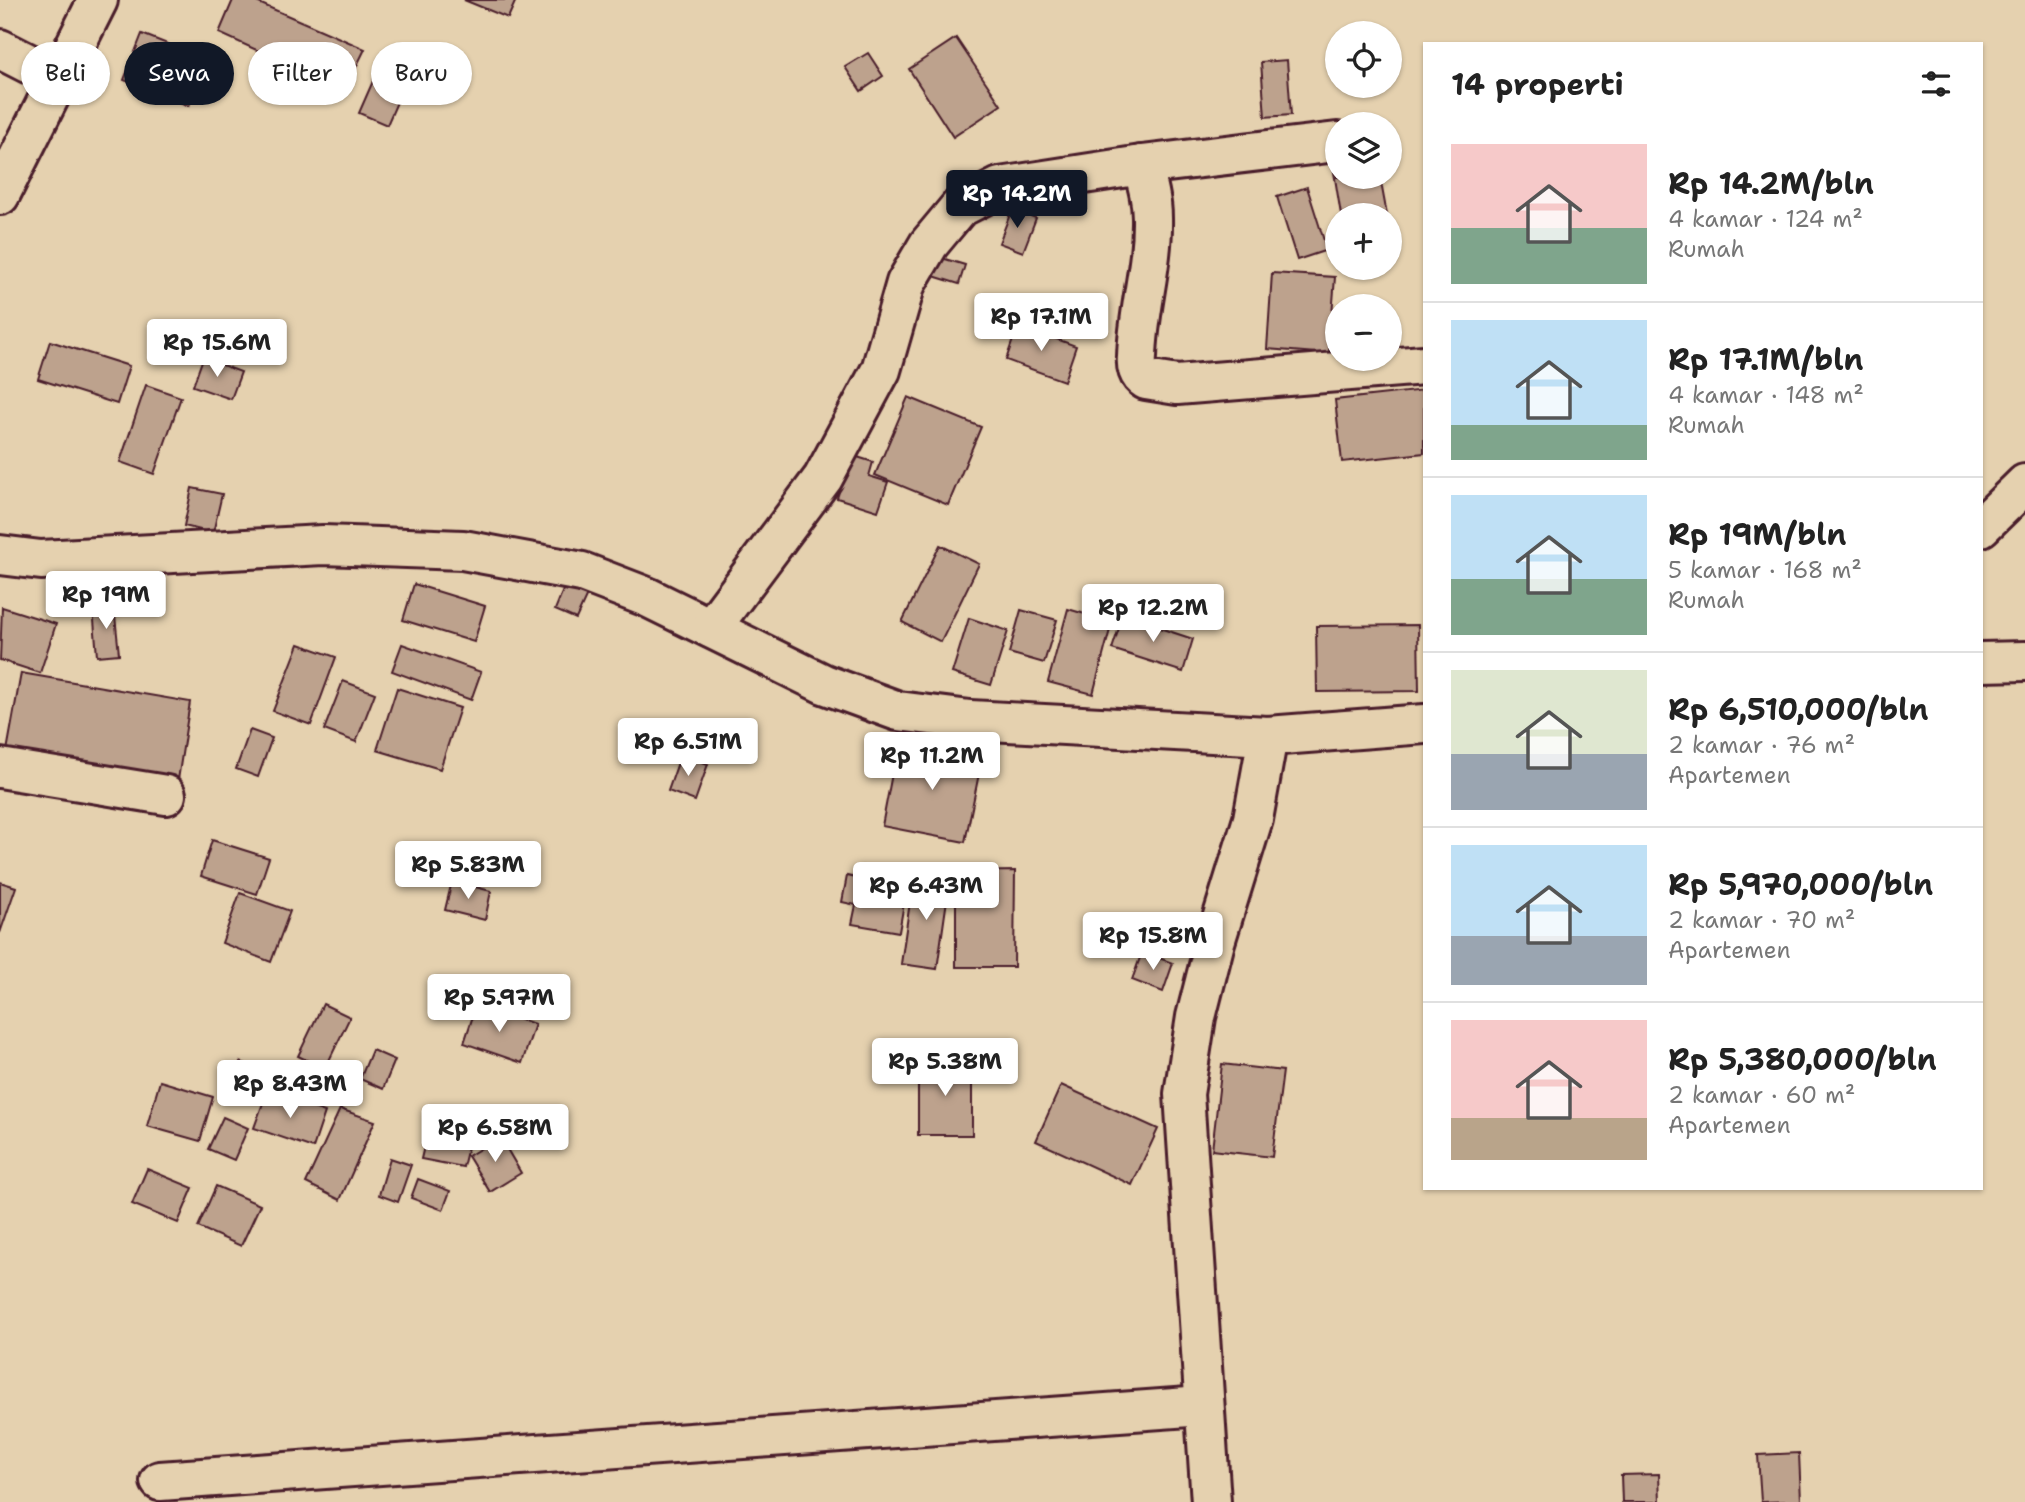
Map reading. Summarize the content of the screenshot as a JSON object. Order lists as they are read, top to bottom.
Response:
{
  "page": {
    "map_buttons": ["+", "−"],
    "chip": [
      "Beli",
      "Sewa",
      "Filter",
      "Baru"
    ],
    "heading": "14 properti",
    "list": [
      {
        "name": "Rp 14.2M/bln",
        "note": "4 kamar · 124 m² · Rumah"
      },
      {
        "name": "Rp 17.1M/bln",
        "note": "4 kamar · 148 m² · Rumah"
      },
      {
        "name": "Rp 19M/bln",
        "note": "5 kamar · 168 m² · Rumah"
      },
      {
        "name": "Rp 6,510,000/bln",
        "note": "2 kamar · 76 m² · Apartemen"
      },
      {
        "name": "Rp 5,970,000/bln",
        "note": "2 kamar · 70 m² · Apartemen"
      },
      {
        "name": "Rp 5,380,000/bln",
        "note": "2 kamar · 60 m² · Apartemen"
      }
    ],
    "price": [
      "Rp 14.2M",
      "Rp 17.1M",
      "Rp 15.6M",
      "Rp 19M",
      "Rp 12.2M",
      "Rp 6.51M",
      "Rp 11.2M",
      "Rp 5.83M",
      "Rp 6.43M",
      "Rp 15.8M",
      "Rp 5.97M",
      "Rp 5.38M",
      "Rp 8.43M",
      "Rp 6.58M"
    ]
  }
}
